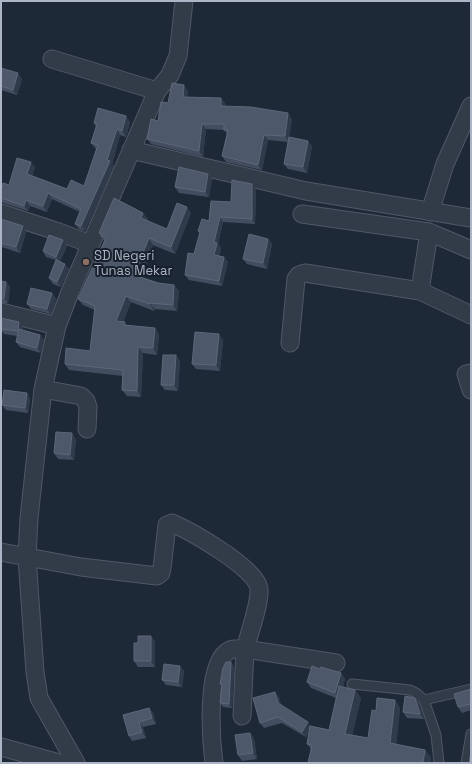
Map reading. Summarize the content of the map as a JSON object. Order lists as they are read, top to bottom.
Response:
{
  "places": ["SD Negeri Tunas Mekar"]
}
